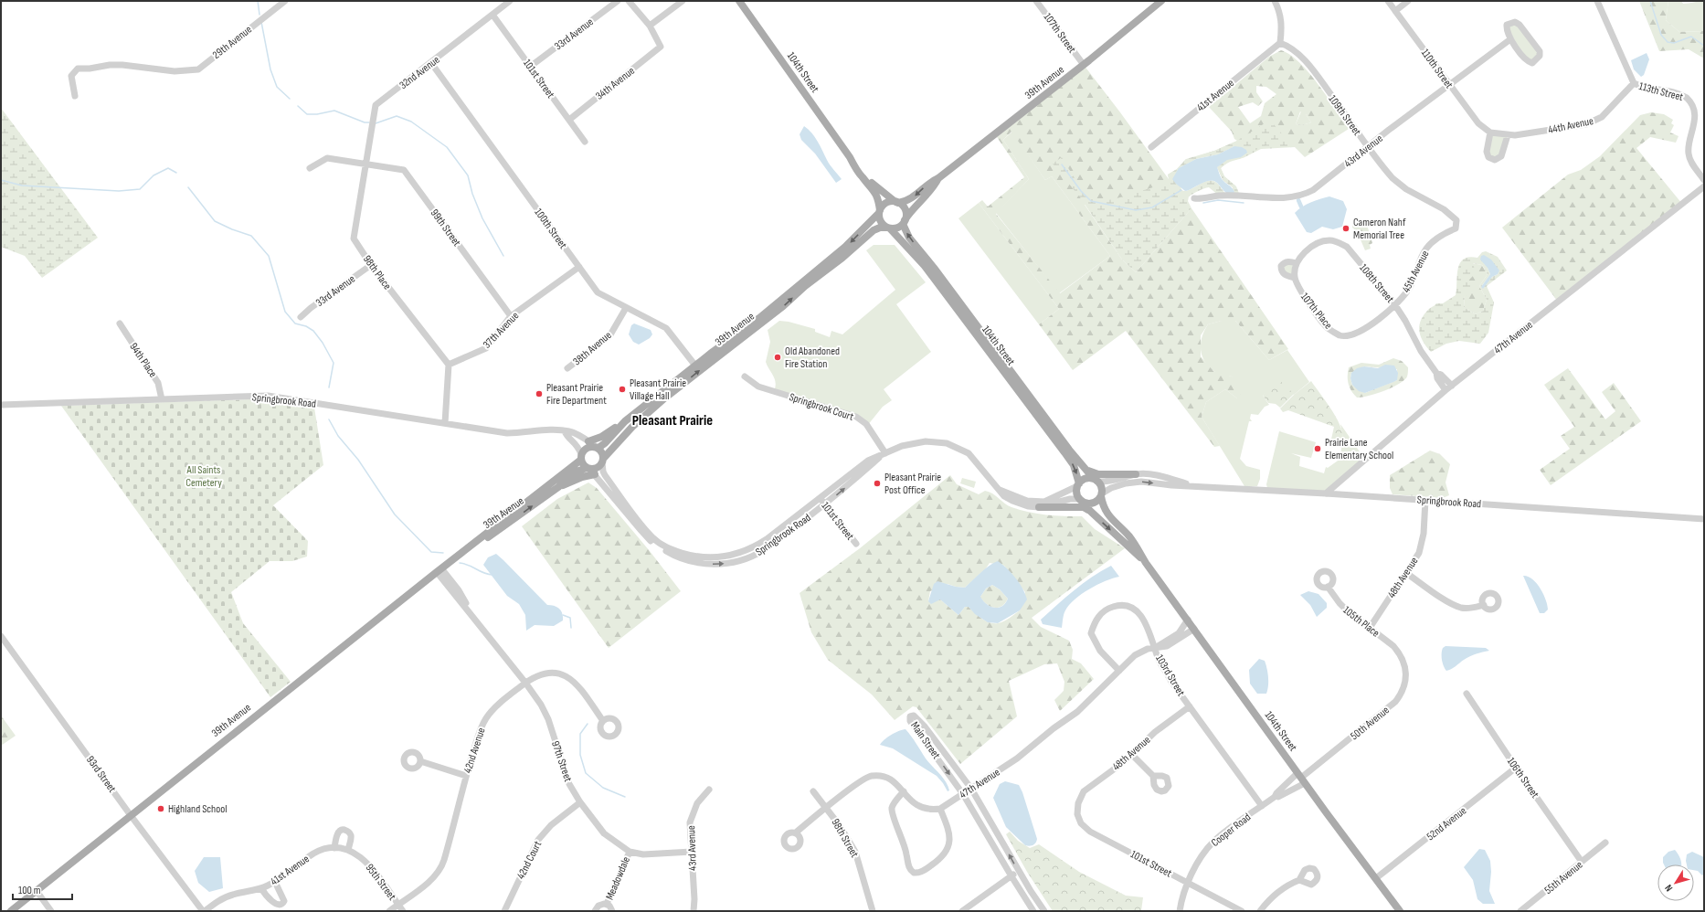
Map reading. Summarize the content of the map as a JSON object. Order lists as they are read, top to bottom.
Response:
{
  "streets": {
    "main road": ["104th Street", "39th Avenue"],
    "street": [
      "107th Street",
      "33rd Avenue",
      "29th Avenue",
      "110th Street",
      "32nd Avenue",
      "101st Street",
      "34th Avenue",
      "113th Street",
      "41st Avenue",
      "109th Street",
      "44th Avenue",
      "43rd Avenue",
      "99th Street",
      "100th Street",
      "45th Avenue",
      "98th Place",
      "108th Street",
      "107th Place",
      "37th Avenue",
      "47th Avenue",
      "38th Avenue",
      "94th Place",
      "Springbrook Road",
      "Springbrook Court",
      "48th Avenue",
      "105th Place",
      "103rd Street",
      "50th Avenue",
      "Main Street",
      "42nd Avenue",
      "97th Street",
      "93rd Street",
      "106th Street",
      "52nd Avenue",
      "Cooper Road",
      "98th Street",
      "42nd Court",
      "55th Avenue",
      "Meadowdale",
      "95th Street"
    ]
  },
  "crossings": [
    ["107th Street", "39th Avenue"],
    ["33rd Avenue", "101st Street"],
    ["33rd Avenue", "98th Place"],
    ["110th Street", "43rd Avenue"],
    ["32nd Avenue", "101st Street"],
    ["32nd Avenue", "99th Street"],
    ["32nd Avenue", "100th Street"],
    ["32nd Avenue", "98th Place"],
    ["104th Street", "39th Avenue"],
    ["104th Street", "Springbrook Road"],
    ["104th Street", "50th Avenue"],
    ["104th Street", "52nd Avenue"],
    ["104th Street", "Cooper Road"],
    ["101st Street", "34th Avenue"],
    ["101st Street", "Springbrook Road"],
    ["101st Street", "48th Avenue"],
    ["101st Street", "Cooper Road"],
    ["39th Avenue", "100th Street"],
    ["39th Avenue", "Springbrook Road"],
    ["39th Avenue", "97th Street"],
    ["39th Avenue", "93rd Street"],
    ["113th Street", "44th Avenue"],
    ["41st Avenue", "109th Street"],
    ["41st Avenue", "93rd Street"],
    ["41st Avenue", "95th Street"],
    ["109th Street", "43rd Avenue"],
    ["109th Street", "45th Avenue"],
    ["43rd Avenue", "97th Street"],
    ["99th Street", "98th Place"],
    ["99th Street", "37th Avenue"],
    ["100th Street", "37th Avenue"],
    ["100th Street", "38th Avenue"],
    ["45th Avenue", "108th Street"],
    ["45th Avenue", "107th Place"],
    ["98th Place", "37th Avenue"],
    ["108th Street", "107th Place"],
    ["108th Street", "47th Avenue"],
    ["47th Avenue", "Springbrook Road"],
    ["47th Avenue", "103rd Street"],
    ["47th Avenue", "Main Street"],
    ["94th Place", "Springbrook Road"],
    ["Springbrook Road", "Springbrook Court"],
    ["Springbrook Road", "48th Avenue"],
    ["48th Avenue", "105th Place"],
    ["48th Avenue", "103rd Street"],
    ["105th Place", "50th Avenue"],
    ["103rd Street", "Cooper Road"],
    ["50th Avenue", "Cooper Road"],
    ["42nd Avenue", "97th Street"],
    ["42nd Avenue", "95th Street"],
    ["97th Street", "42nd Court"],
    ["97th Street", "Meadowdale"],
    ["106th Street", "52nd Avenue"],
    ["106th Street", "55th Avenue"]
  ],
  "districts": ["Pleasant Prairie"],
  "parks": ["All Saints Cemetery"],
  "places": [
    "Cameron Nahf Memorial Tree",
    "Old Abandoned Fire Station",
    "Pleasant Prairie Village Hall",
    "Pleasant Prairie Fire Department",
    "Prairie Lane Elementary School",
    "Pleasant Prairie Post Office",
    "Highland School"
  ],
  "scale_bar": "100 m",
  "north": "bottom left"
}
